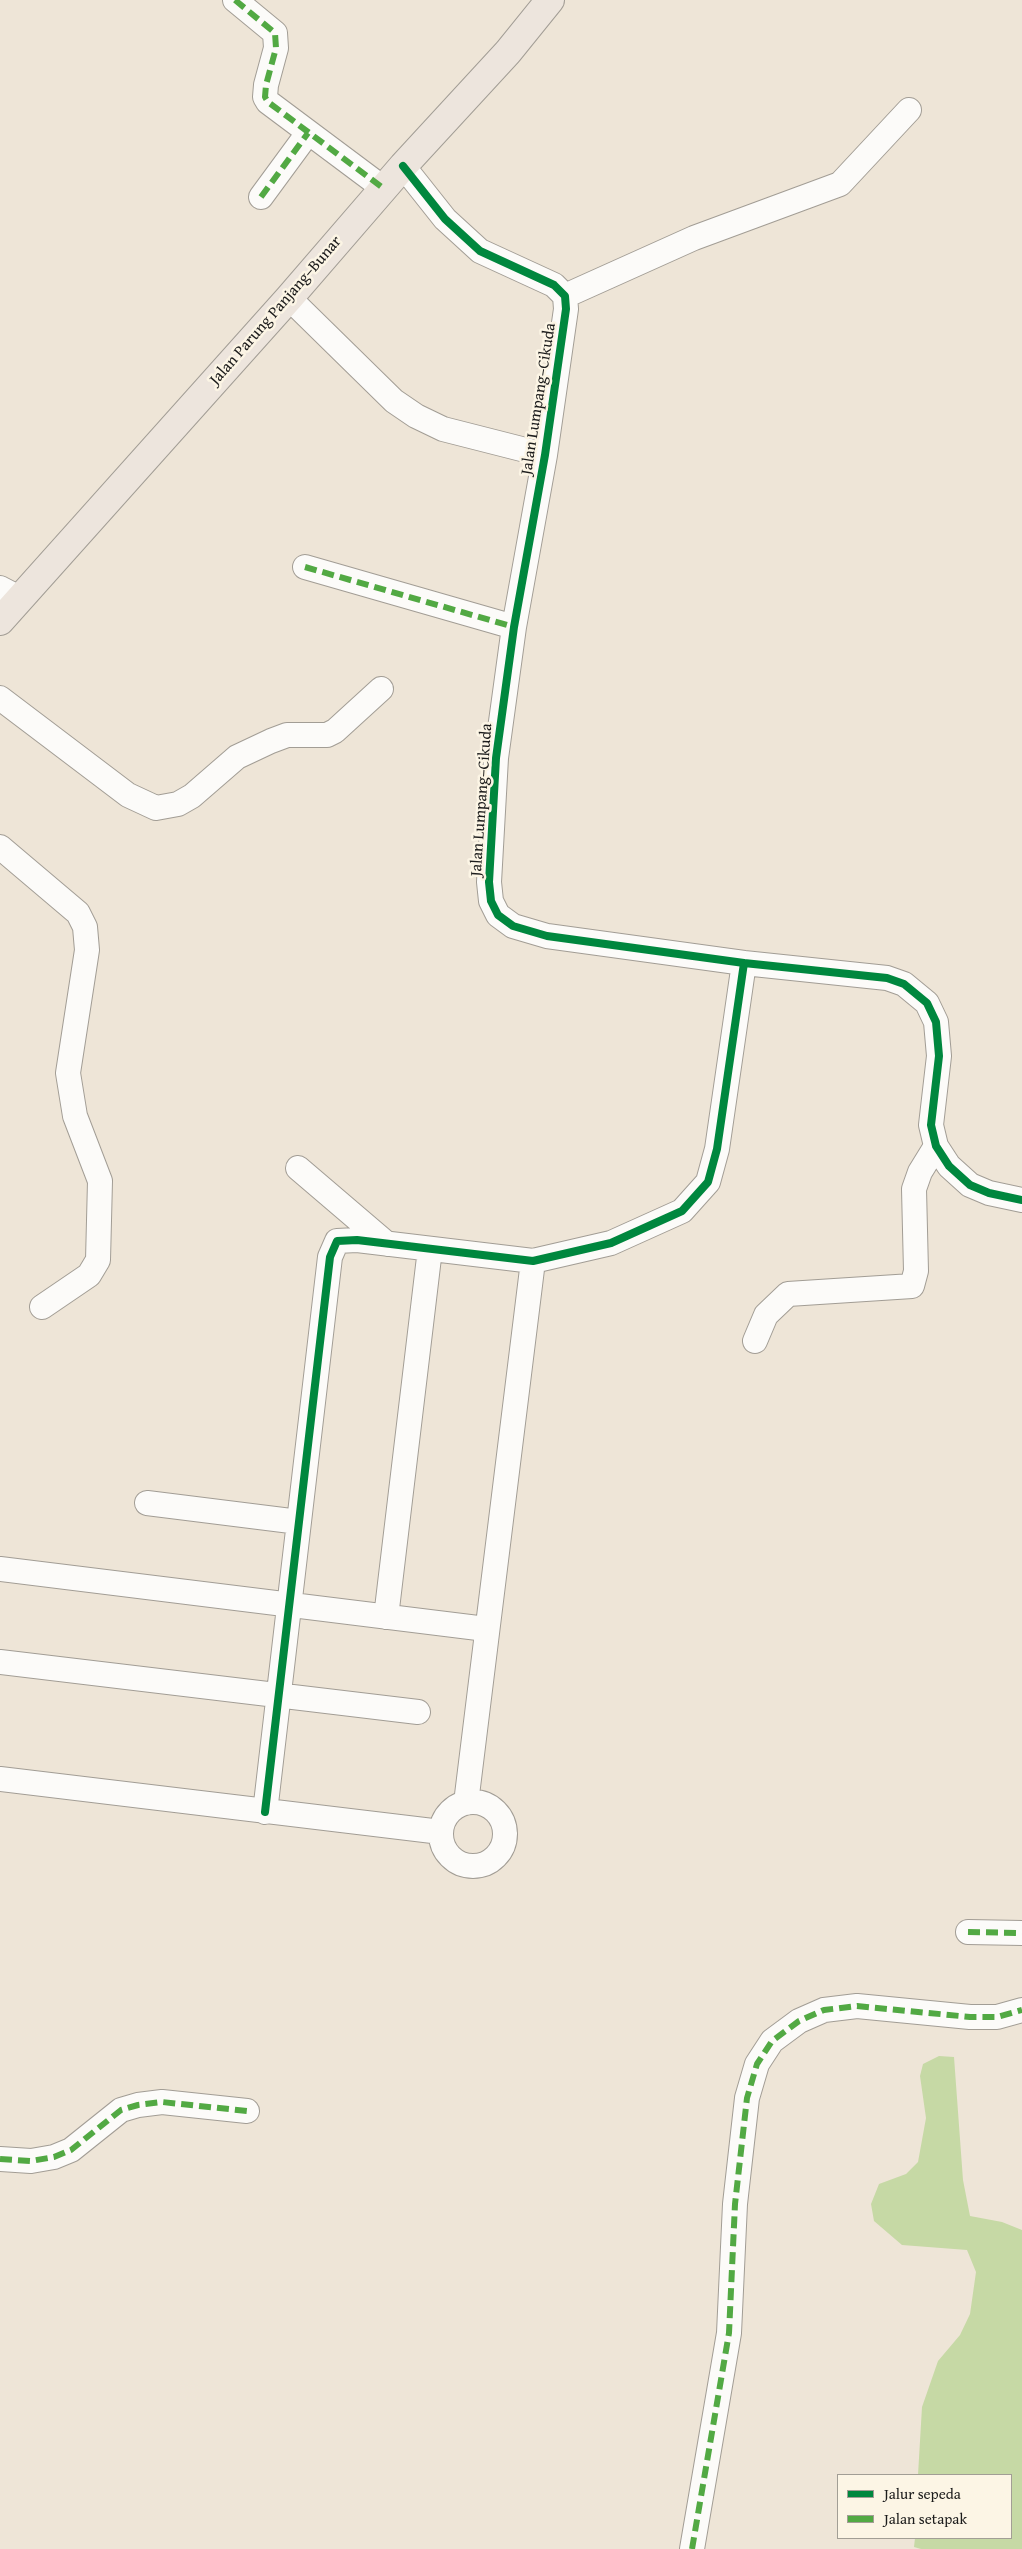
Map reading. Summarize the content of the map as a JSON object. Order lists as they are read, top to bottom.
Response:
{
  "streets": {
    "main road": ["Jalan Parung Panjang–Bunar"],
    "street": ["Jalan Lumpang–Cikuda"]
  },
  "legend": ["Jalur sepeda", "Jalan setapak"]
}
